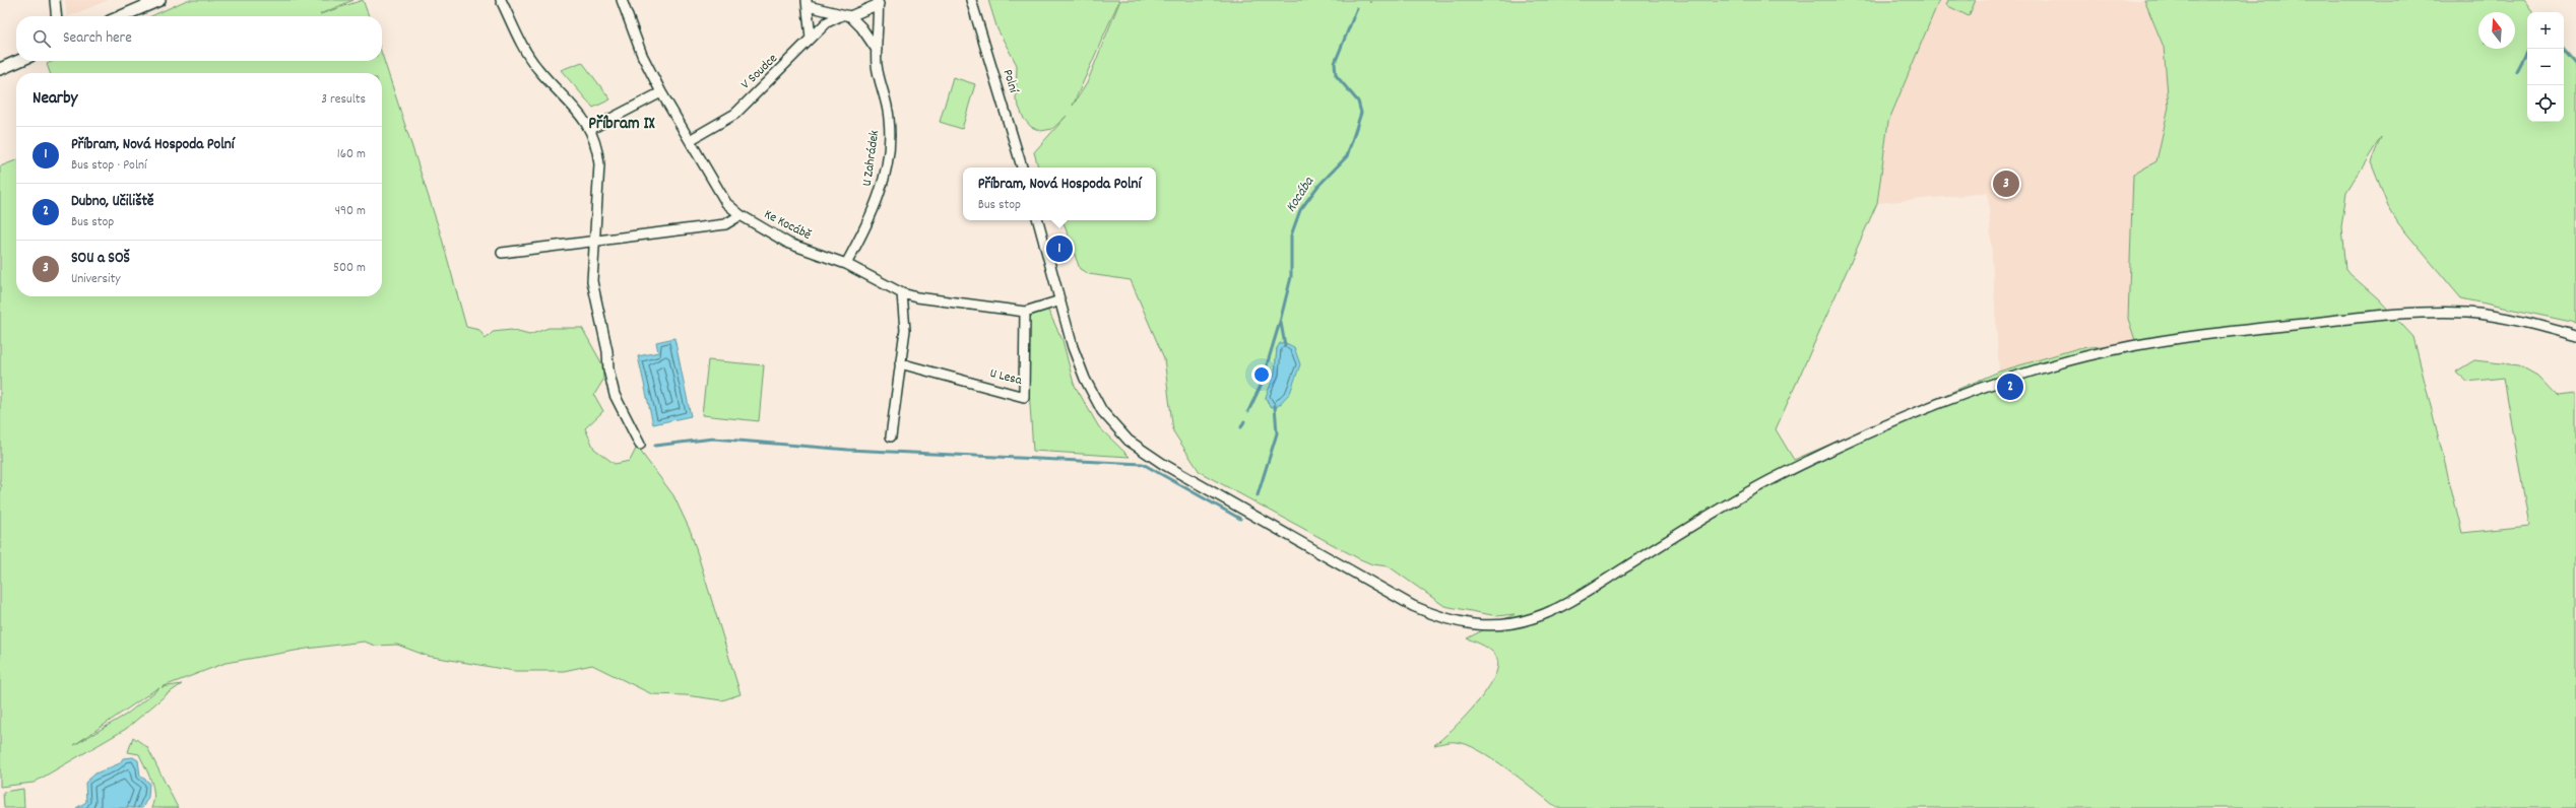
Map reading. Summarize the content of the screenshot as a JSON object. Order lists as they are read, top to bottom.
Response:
{
  "streets": {
    "street": [
      "V Soudce",
      "Polní",
      "U Zahrádek",
      "Ke Kocábě",
      "U Lesa"
    ]
  },
  "crossings": [
    ["V Soudce", "U Zahrádek"],
    ["V Soudce", "Ke Kocábě"],
    ["U Zahrádek", "Ke Kocábě"],
    ["Ke Kocábě", "U Lesa"]
  ],
  "districts": ["Příbram IX"],
  "water": ["Kocába"],
  "north": "top",
  "page": {
    "map_buttons": ["+", "−"],
    "search": "Search here",
    "heading": ["Nearby", "3 results"],
    "list": [
      {
        "mark": "1",
        "name": "Příbram, Nová Hospoda Polní",
        "note": "Bus stop · Polní",
        "value": "160 m"
      },
      {
        "mark": "2",
        "name": "Dubno, Učiliště",
        "note": "Bus stop",
        "value": "490 m"
      },
      {
        "mark": "3",
        "name": "SOU a SOŠ",
        "note": "University",
        "value": "500 m"
      }
    ],
    "popup": ["Příbram, Nová Hospoda Polní", "Bus stop"],
    "pins": ["3", "1", "2"]
  }
}
